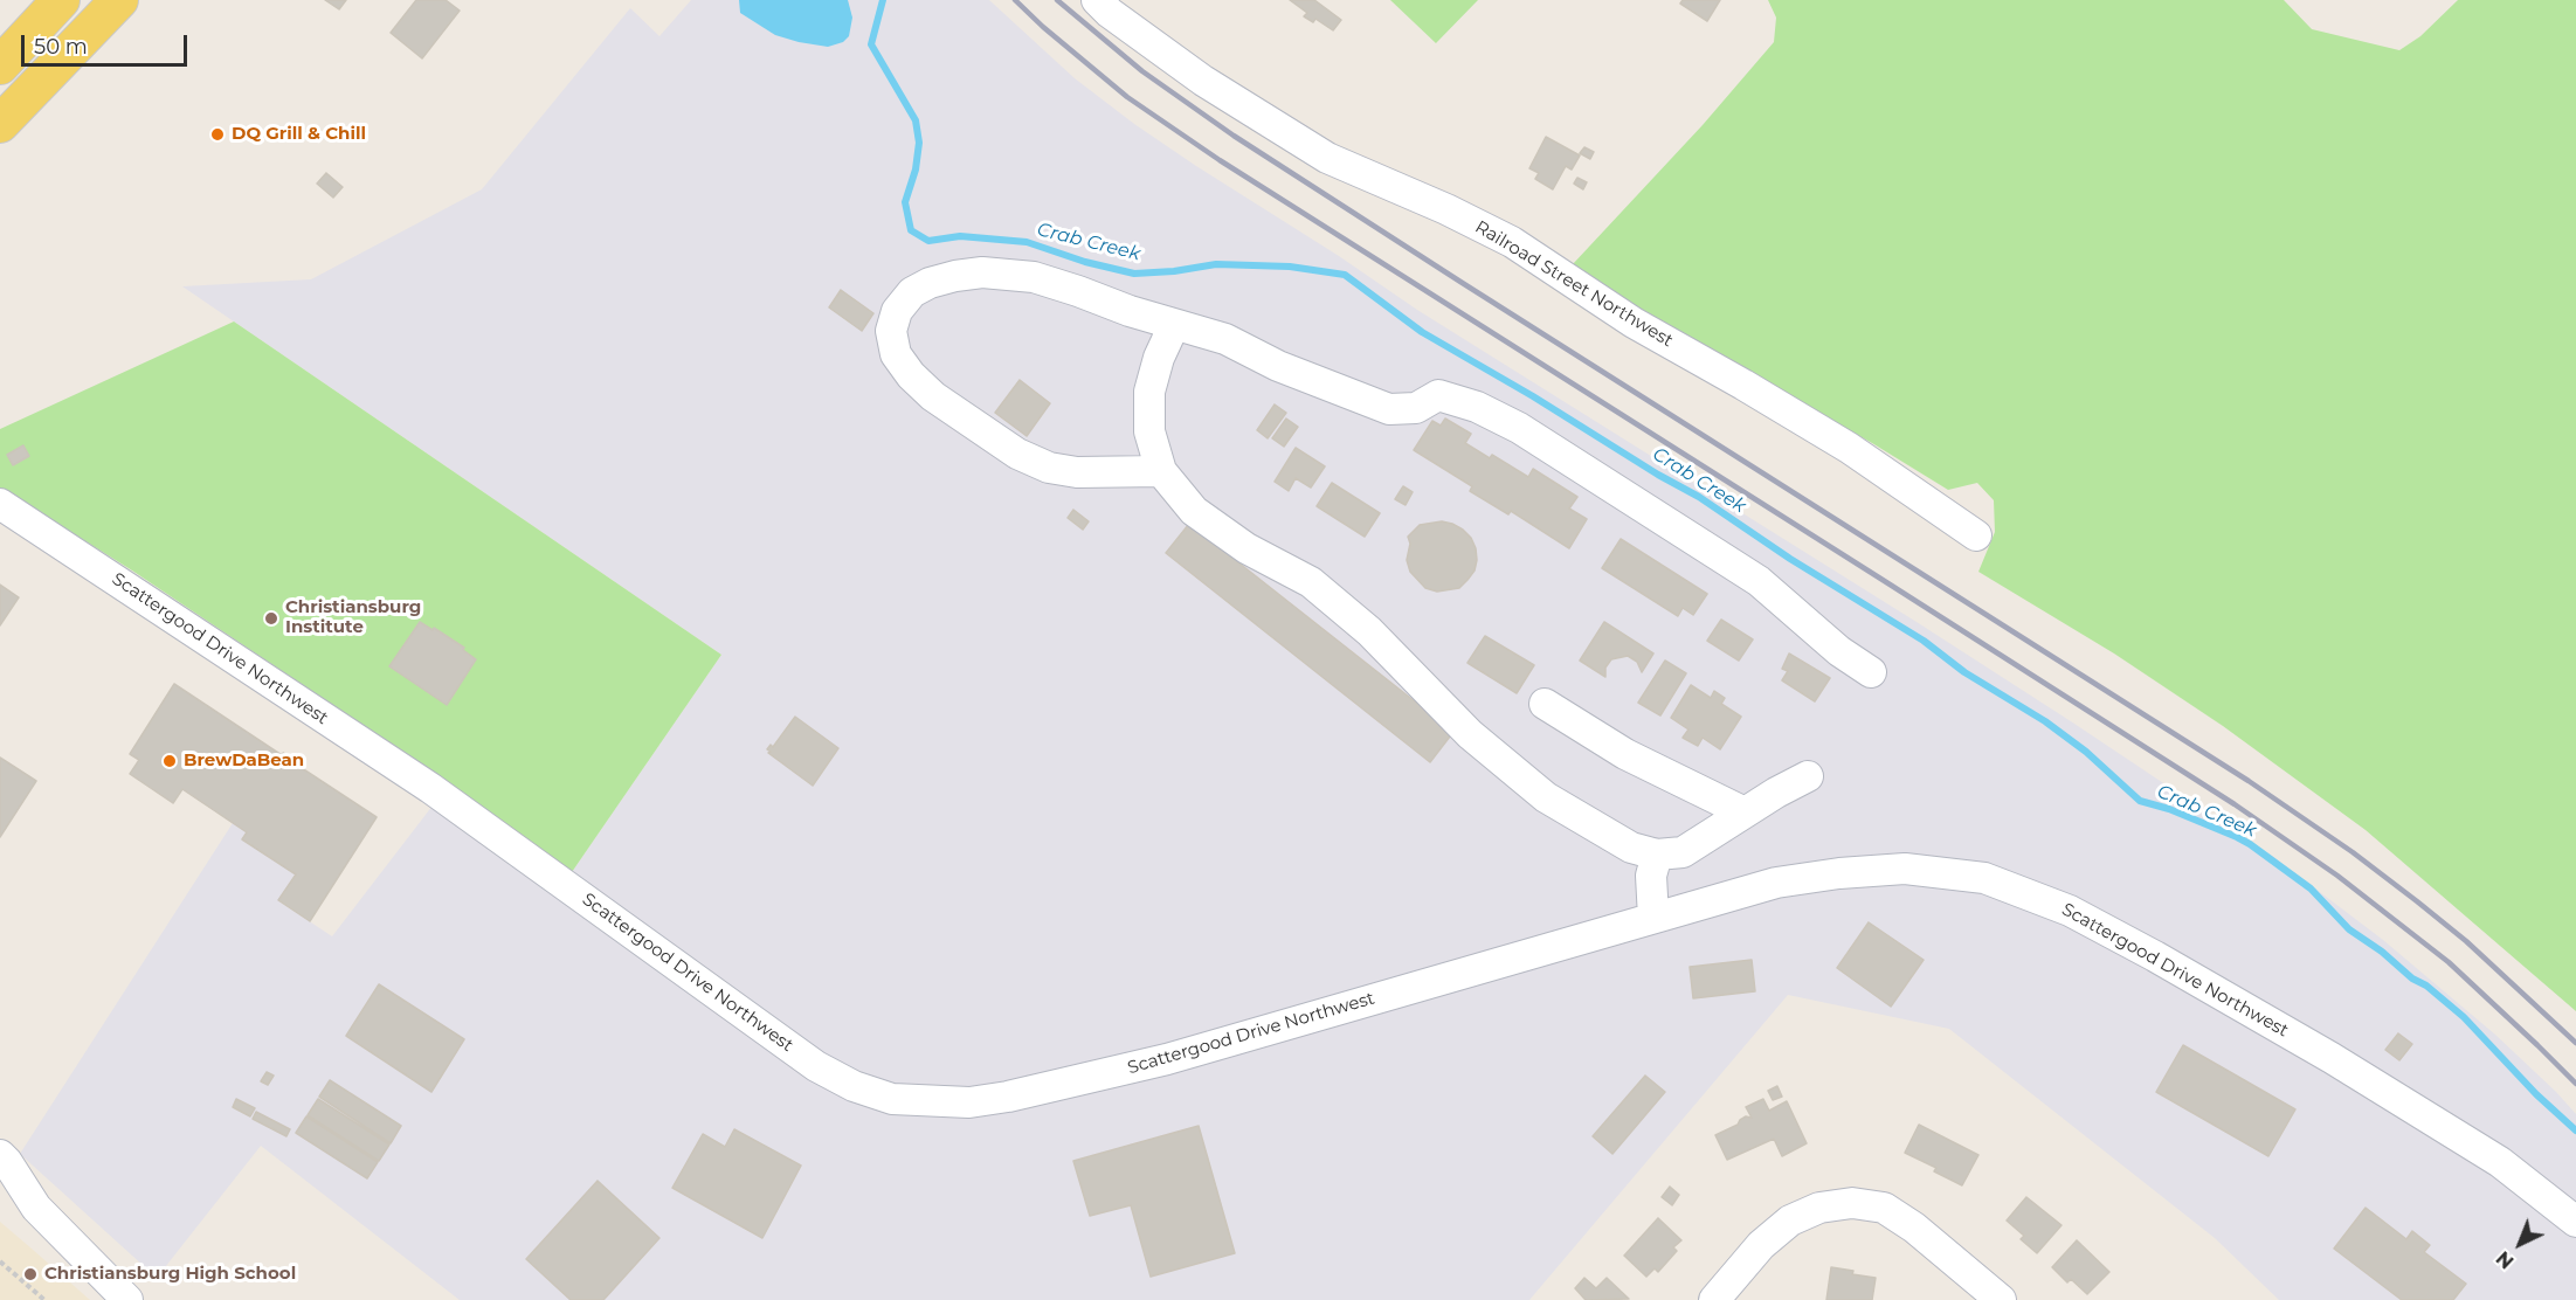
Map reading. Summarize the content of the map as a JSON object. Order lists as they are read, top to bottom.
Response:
{
  "streets": {
    "street": ["Railroad Street Northwest", "Scattergood Drive Northwest"]
  },
  "water": ["Crab Creek"],
  "places": [
    "DQ Grill & Chill",
    "Christiansburg Institute",
    "BrewDaBean",
    "Christiansburg High School"
  ],
  "scale_bar": "50 m",
  "north": "bottom left"
}
